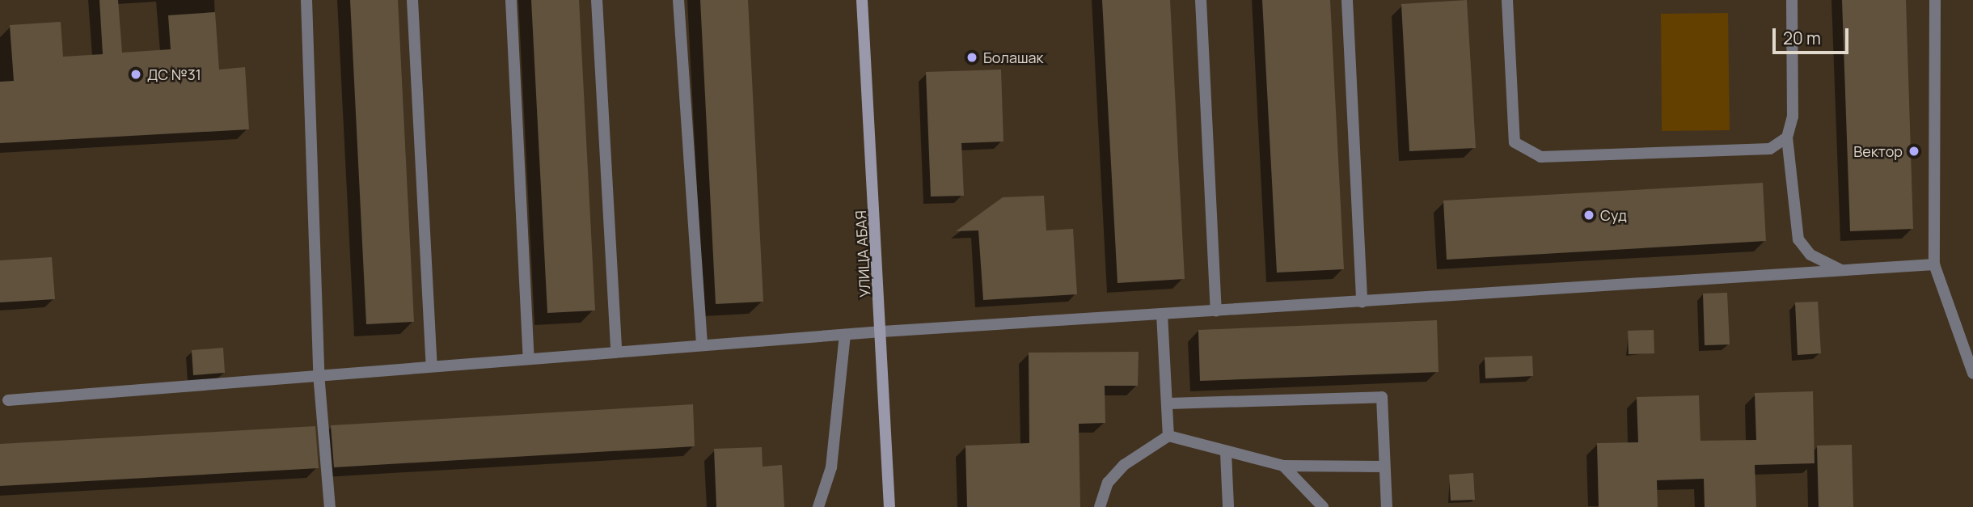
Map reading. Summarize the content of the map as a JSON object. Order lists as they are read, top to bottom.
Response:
{
  "streets": {
    "street": ["УЛИЦА АБАЯ"]
  },
  "places": [
    "Болашак",
    "ДС №31",
    "Вектор",
    "Суд"
  ],
  "scale_bar": "20 m"
}
